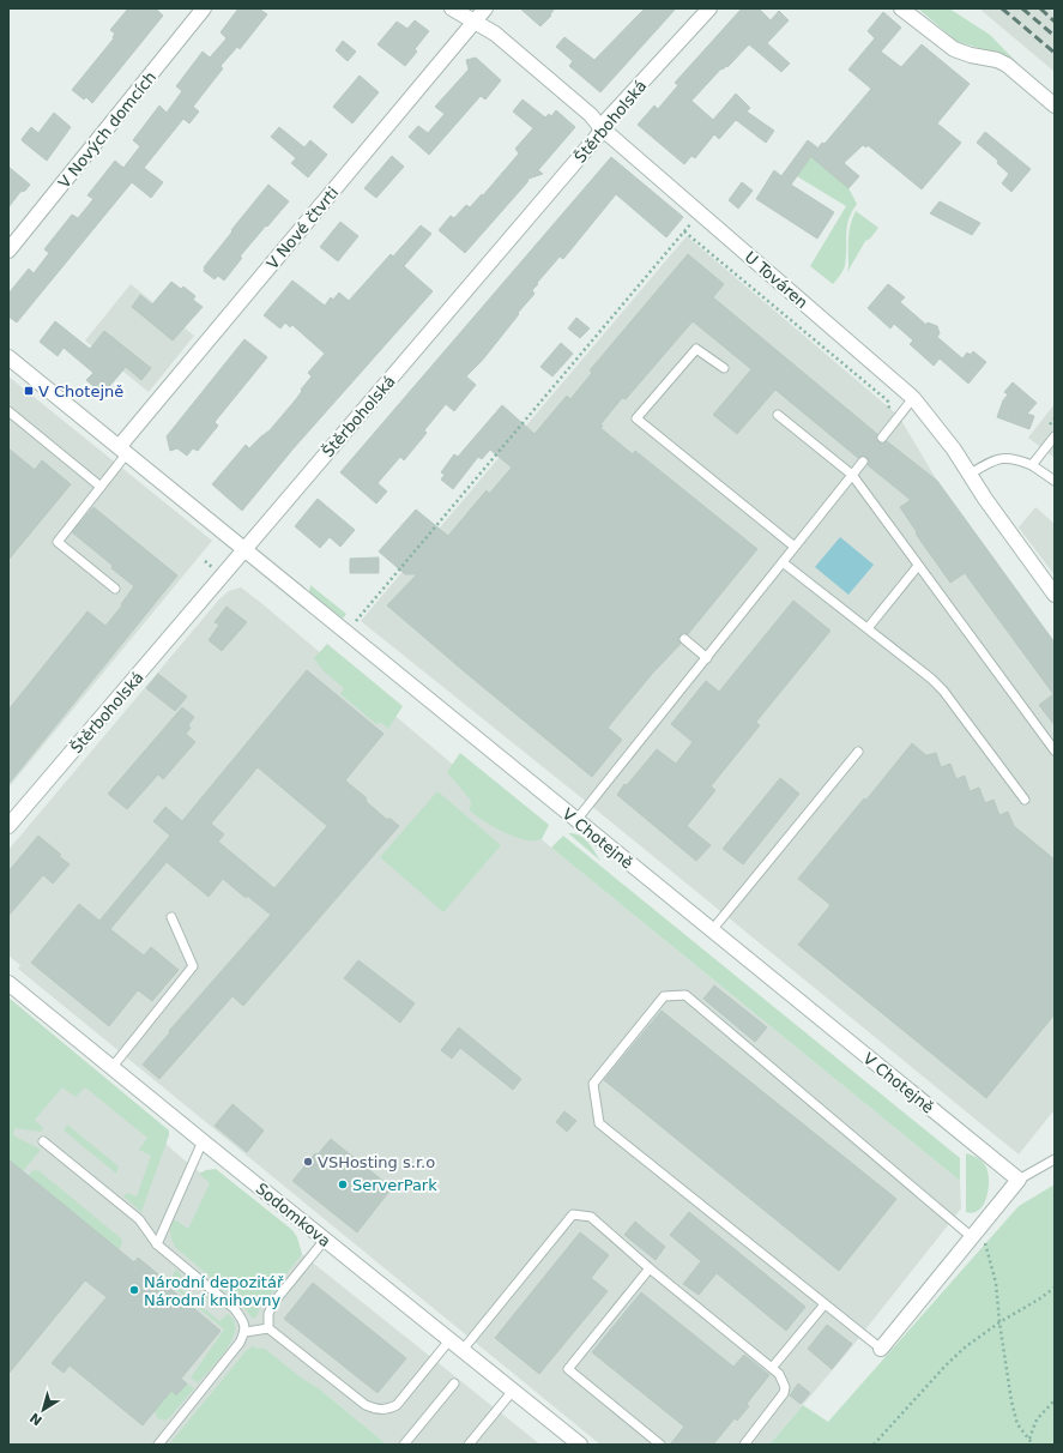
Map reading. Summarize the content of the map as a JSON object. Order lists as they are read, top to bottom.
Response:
{
  "streets": {
    "street": [
      "Štěrboholská",
      "V Nových domcích",
      "V Nové čtvrti",
      "U Továren",
      "V Chotejně",
      "Sodomkova"
    ]
  },
  "crossings": [
    ["Štěrboholská", "U Továren"],
    ["Štěrboholská", "V Chotejně"],
    ["V Nové čtvrti", "U Továren"],
    ["V Nové čtvrti", "V Chotejně"]
  ],
  "places": {
    "transit": ["V Chotejně"],
    "other": ["VSHosting s.r.o", "ServerPark", "Národní depozitář Národní knihovny"]
  },
  "north": "bottom left"
}
